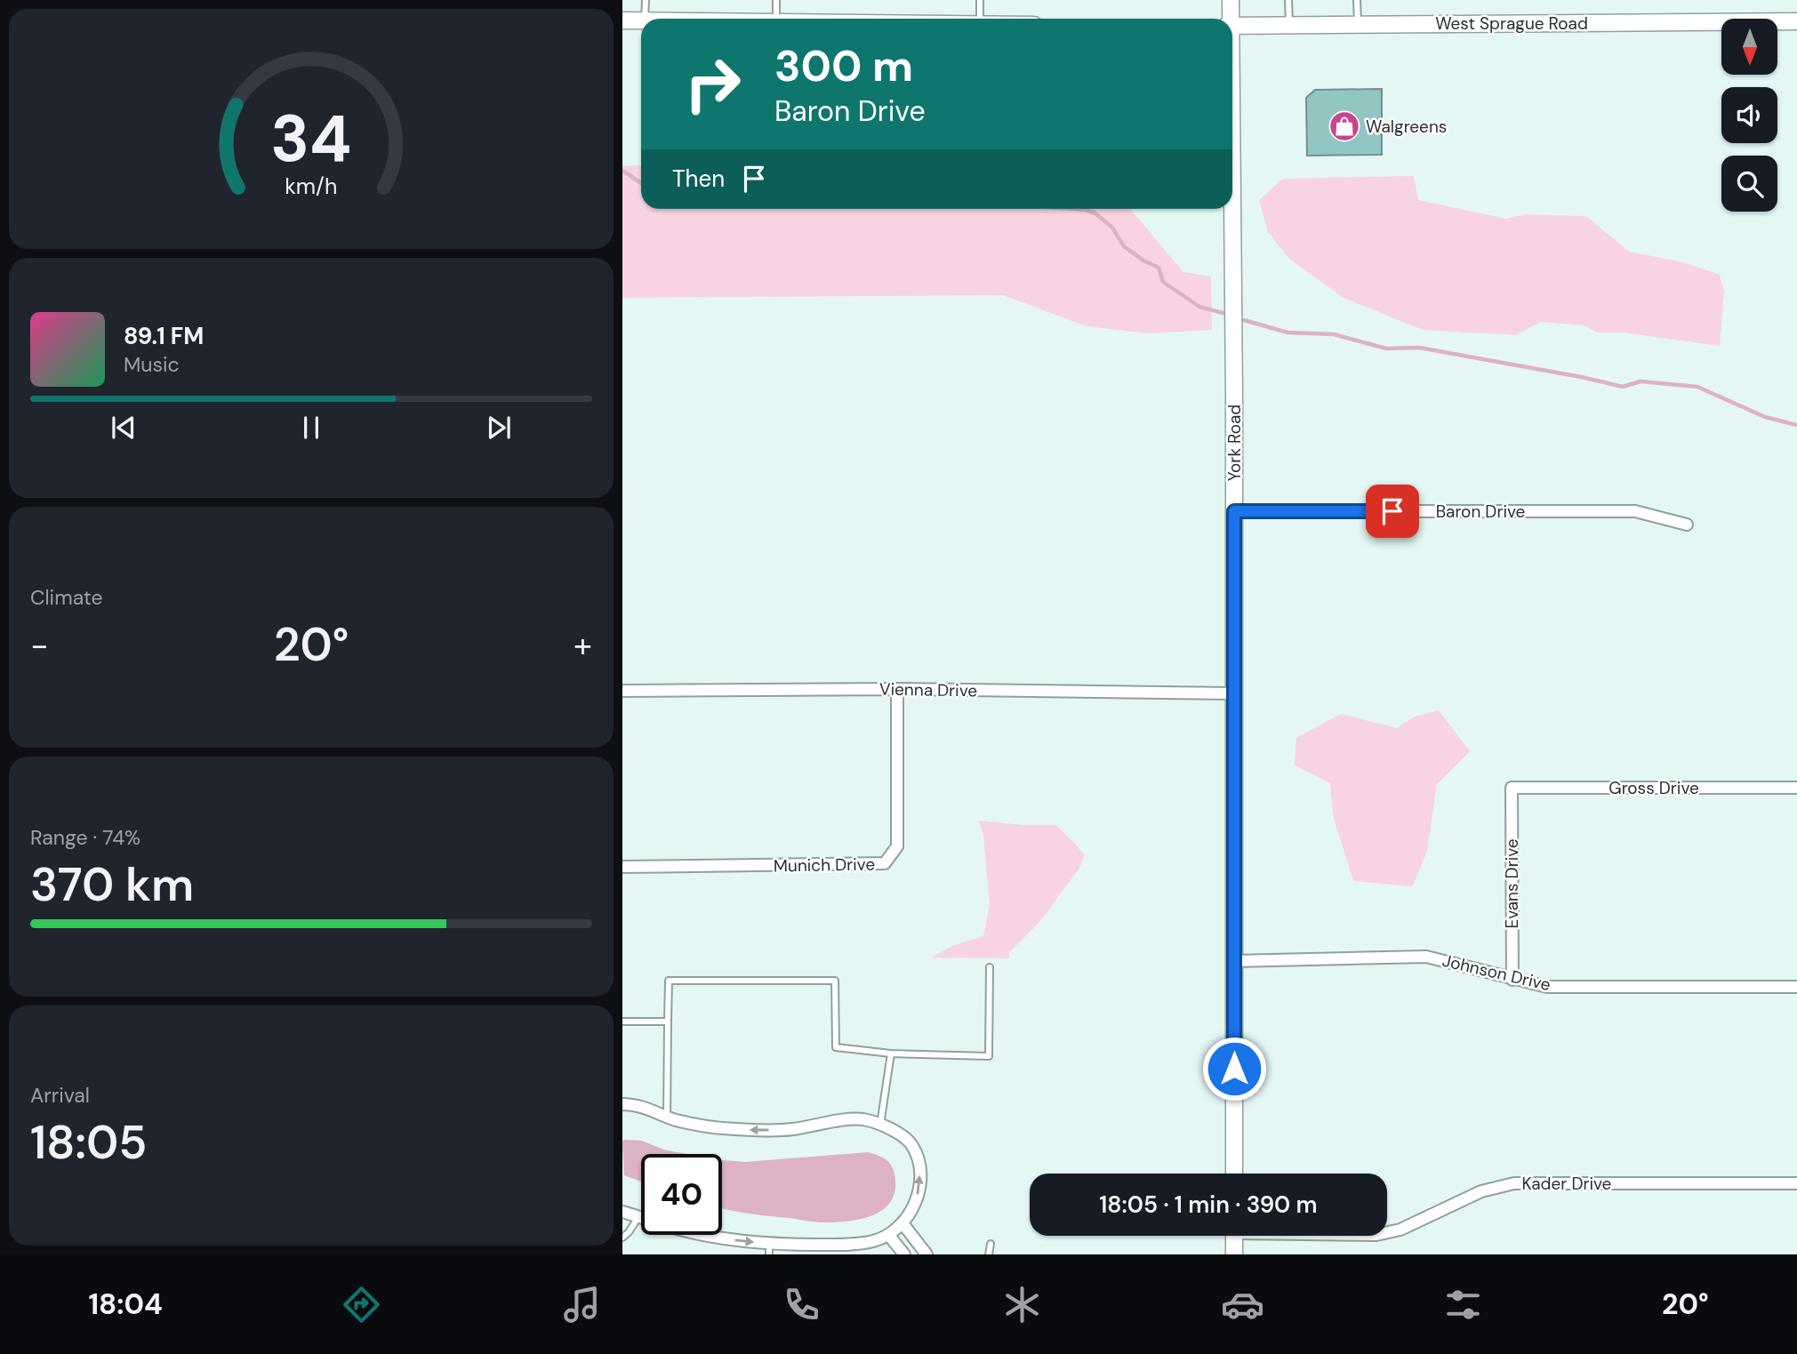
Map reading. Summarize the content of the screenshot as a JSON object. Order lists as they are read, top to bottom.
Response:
{
  "streets": {
    "street": [
      "West Sprague Road",
      "York Road",
      "Baron Drive",
      "Vienna Drive",
      "Gross Drive",
      "Munich Drive",
      "Evans Drive",
      "Johnson Drive",
      "Kader Drive"
    ]
  },
  "crossings": [
    ["York Road", "Baron Drive"],
    ["York Road", "Vienna Drive"],
    ["York Road", "Johnson Drive"],
    ["Vienna Drive", "Munich Drive"],
    ["Gross Drive", "Evans Drive"],
    ["Evans Drive", "Johnson Drive"]
  ],
  "places": {
    "shop": ["Walgreens"]
  },
  "north": "bottom",
  "page": {
    "turn": ["300 m", "Baron Drive"],
    "then": "Then",
    "song": ["89.1 FM", "Music"],
    "tile": [
      "Climate",
      ["Range · 74%", "370 km"],
      ["Arrival", "18:05"]
    ],
    "heat": ["−", "20°", "+"],
    "limit": "40",
    "trip": "18:05 · 1 min · 390 m",
    "tabs": ["18:04", "20°"],
    "gauge": ["34", "km/h"]
  }
}
